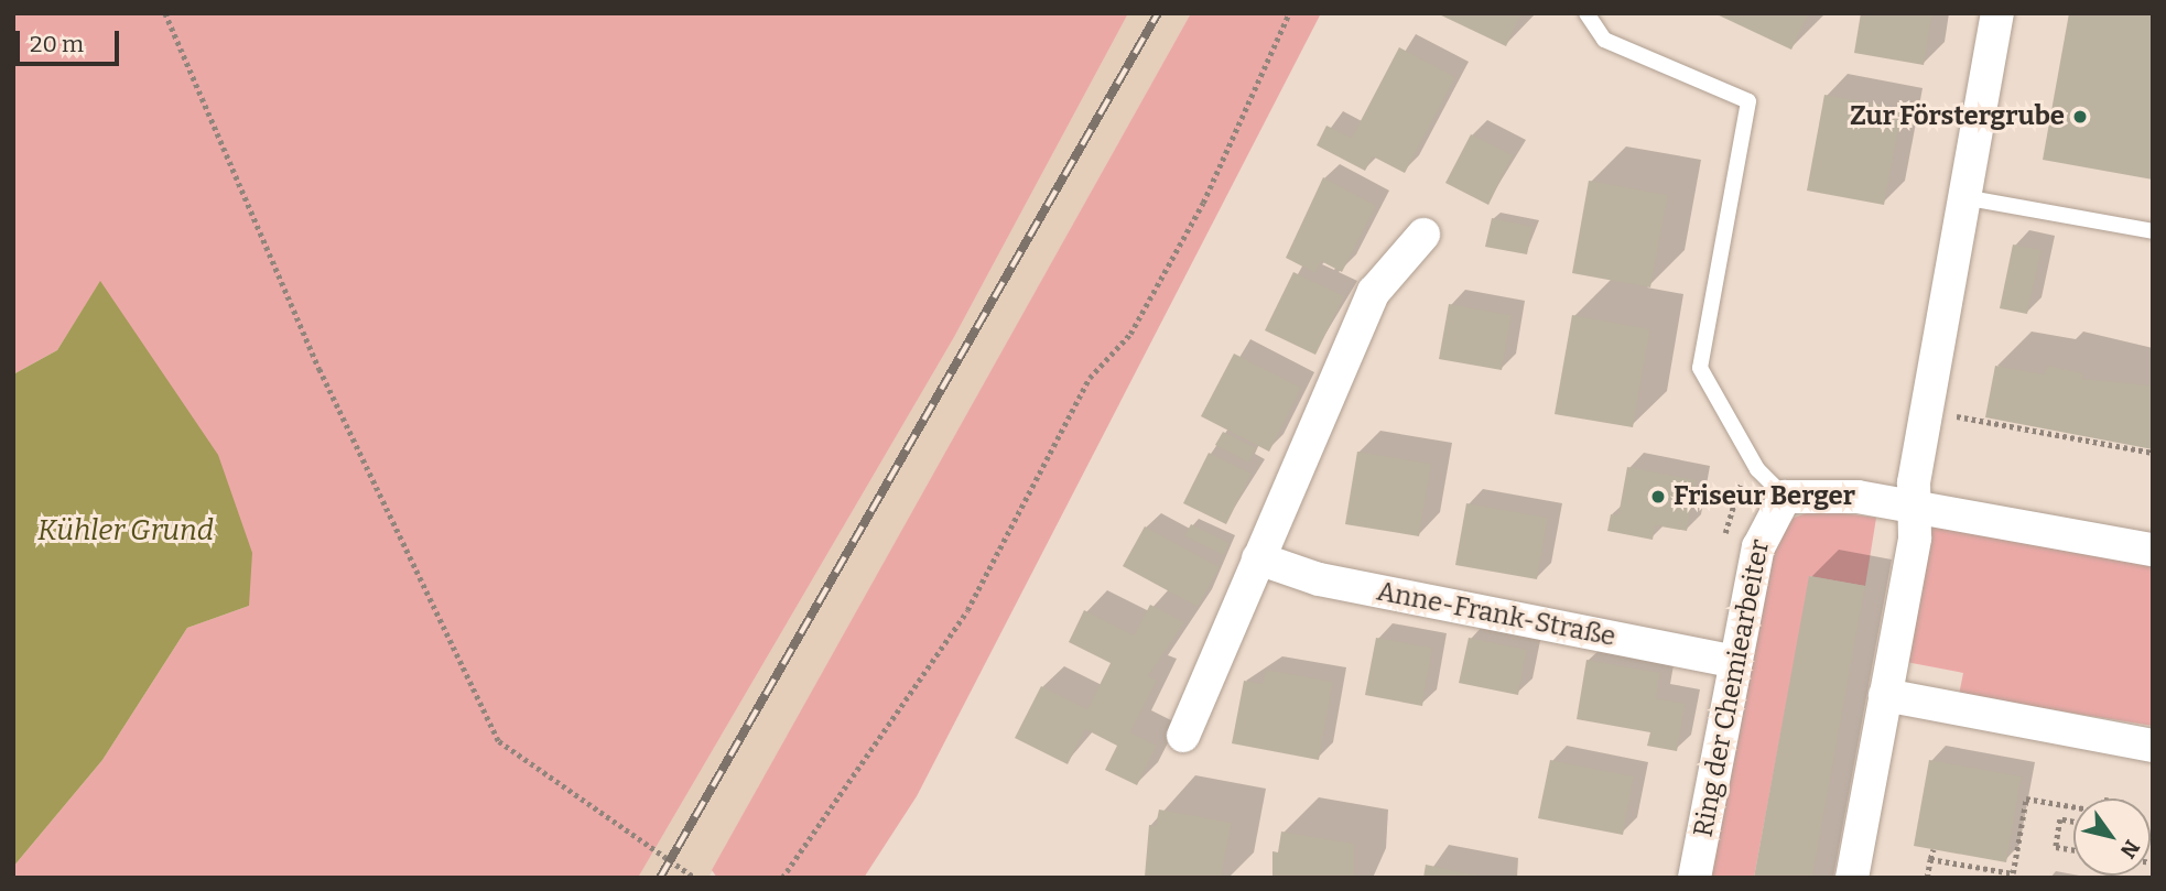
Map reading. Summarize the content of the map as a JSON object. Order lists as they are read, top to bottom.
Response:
{
  "streets": {
    "street": ["Anne-Frank-Straße", "Ring der Chemiearbeiter"]
  },
  "crossings": [
    ["Anne-Frank-Straße", "Ring der Chemiearbeiter"]
  ],
  "water": ["Kühler Grund"],
  "places": ["Zur Förstergrube", "Friseur Berger"],
  "scale_bar": "20 m",
  "north": "bottom right"
}
